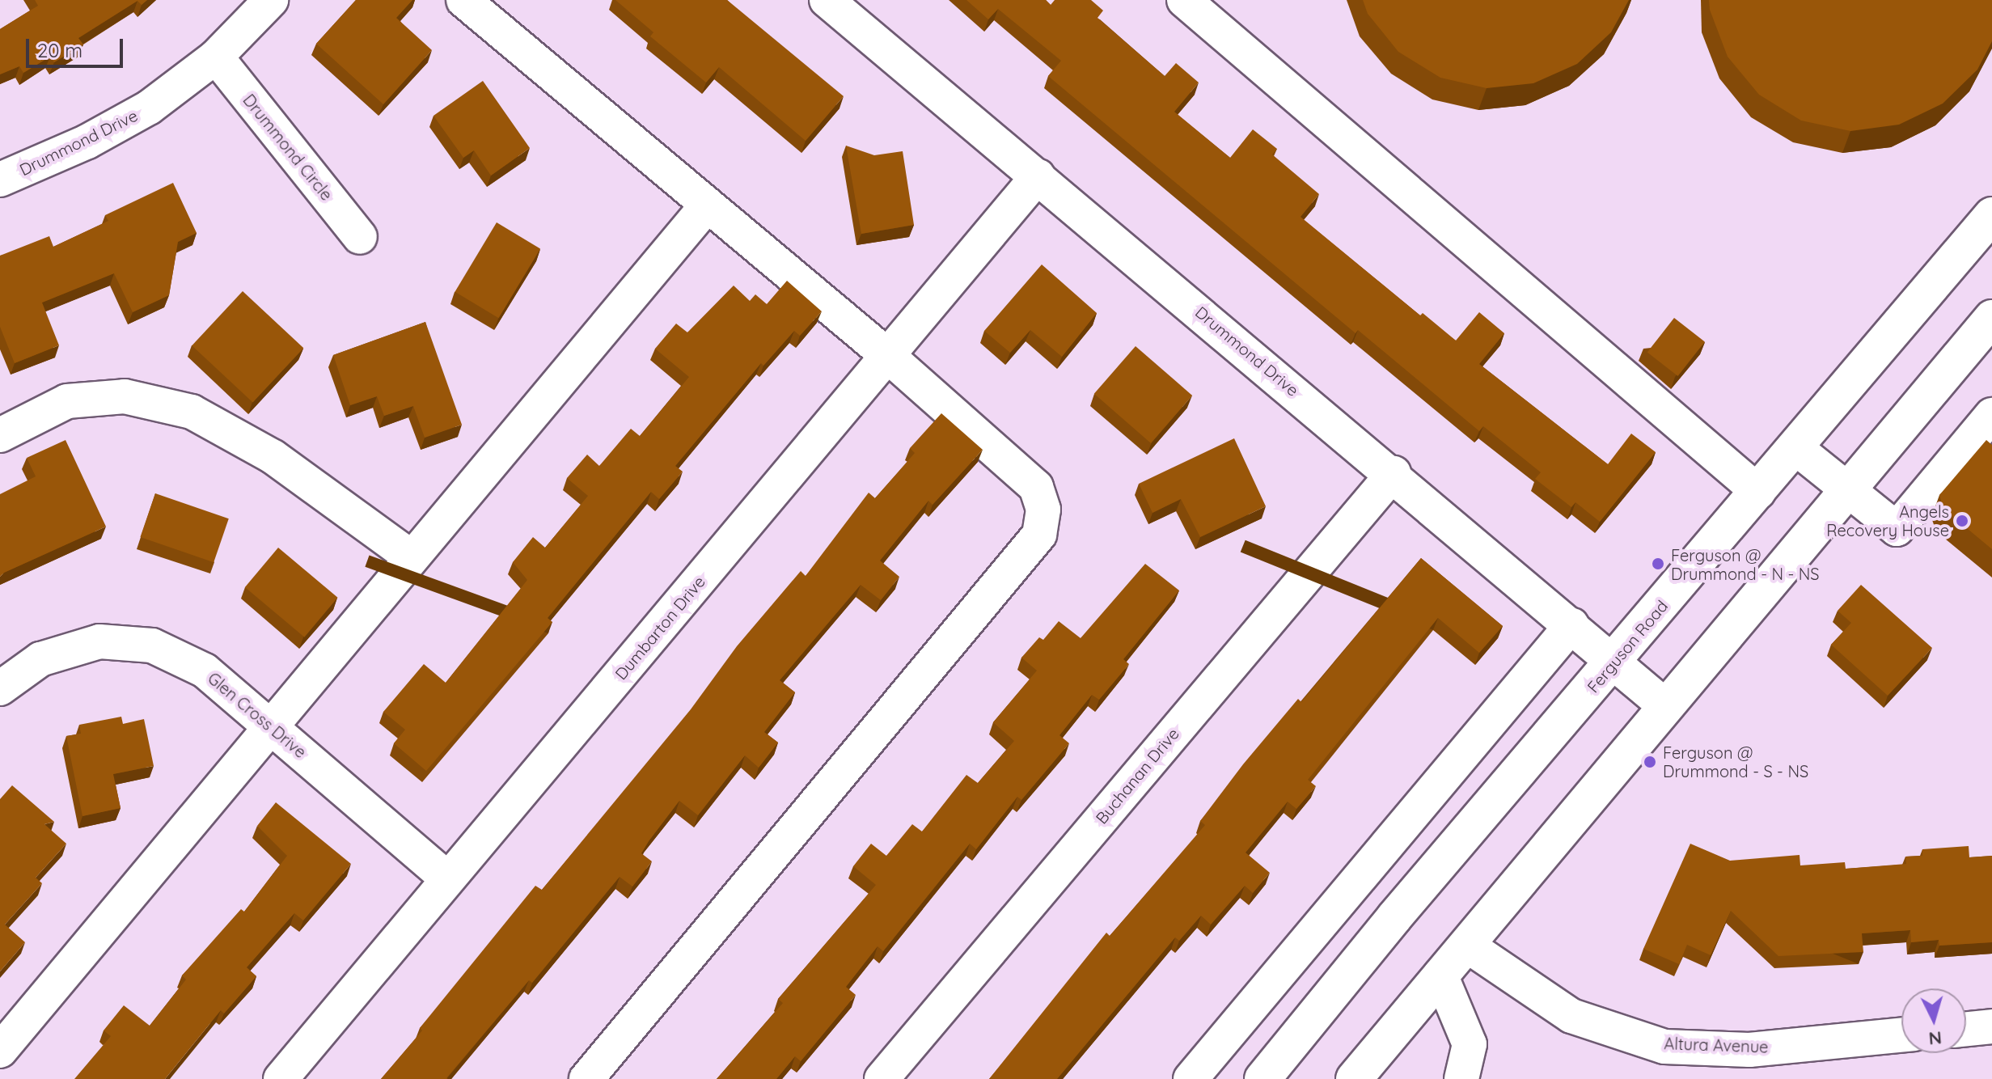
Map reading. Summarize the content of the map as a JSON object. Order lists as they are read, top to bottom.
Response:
{
  "streets": {
    "main road": ["Ferguson Road"],
    "street": [
      "Drummond Drive",
      "Drummond Circle",
      "Dumbarton Drive",
      "Glen Cross Drive",
      "Buchanan Drive",
      "Altura Avenue"
    ]
  },
  "crossings": [
    ["Drummond Drive", "Drummond Circle"],
    ["Drummond Drive", "Dumbarton Drive"],
    ["Drummond Drive", "Ferguson Road"],
    ["Drummond Drive", "Buchanan Drive"],
    ["Dumbarton Drive", "Glen Cross Drive"]
  ],
  "places": ["Angels Recovery House", "Ferguson @ Drummond - N - NS", "Ferguson @ Drummond - S - NS"],
  "scale_bar": "20 m",
  "north": "bottom"
}
